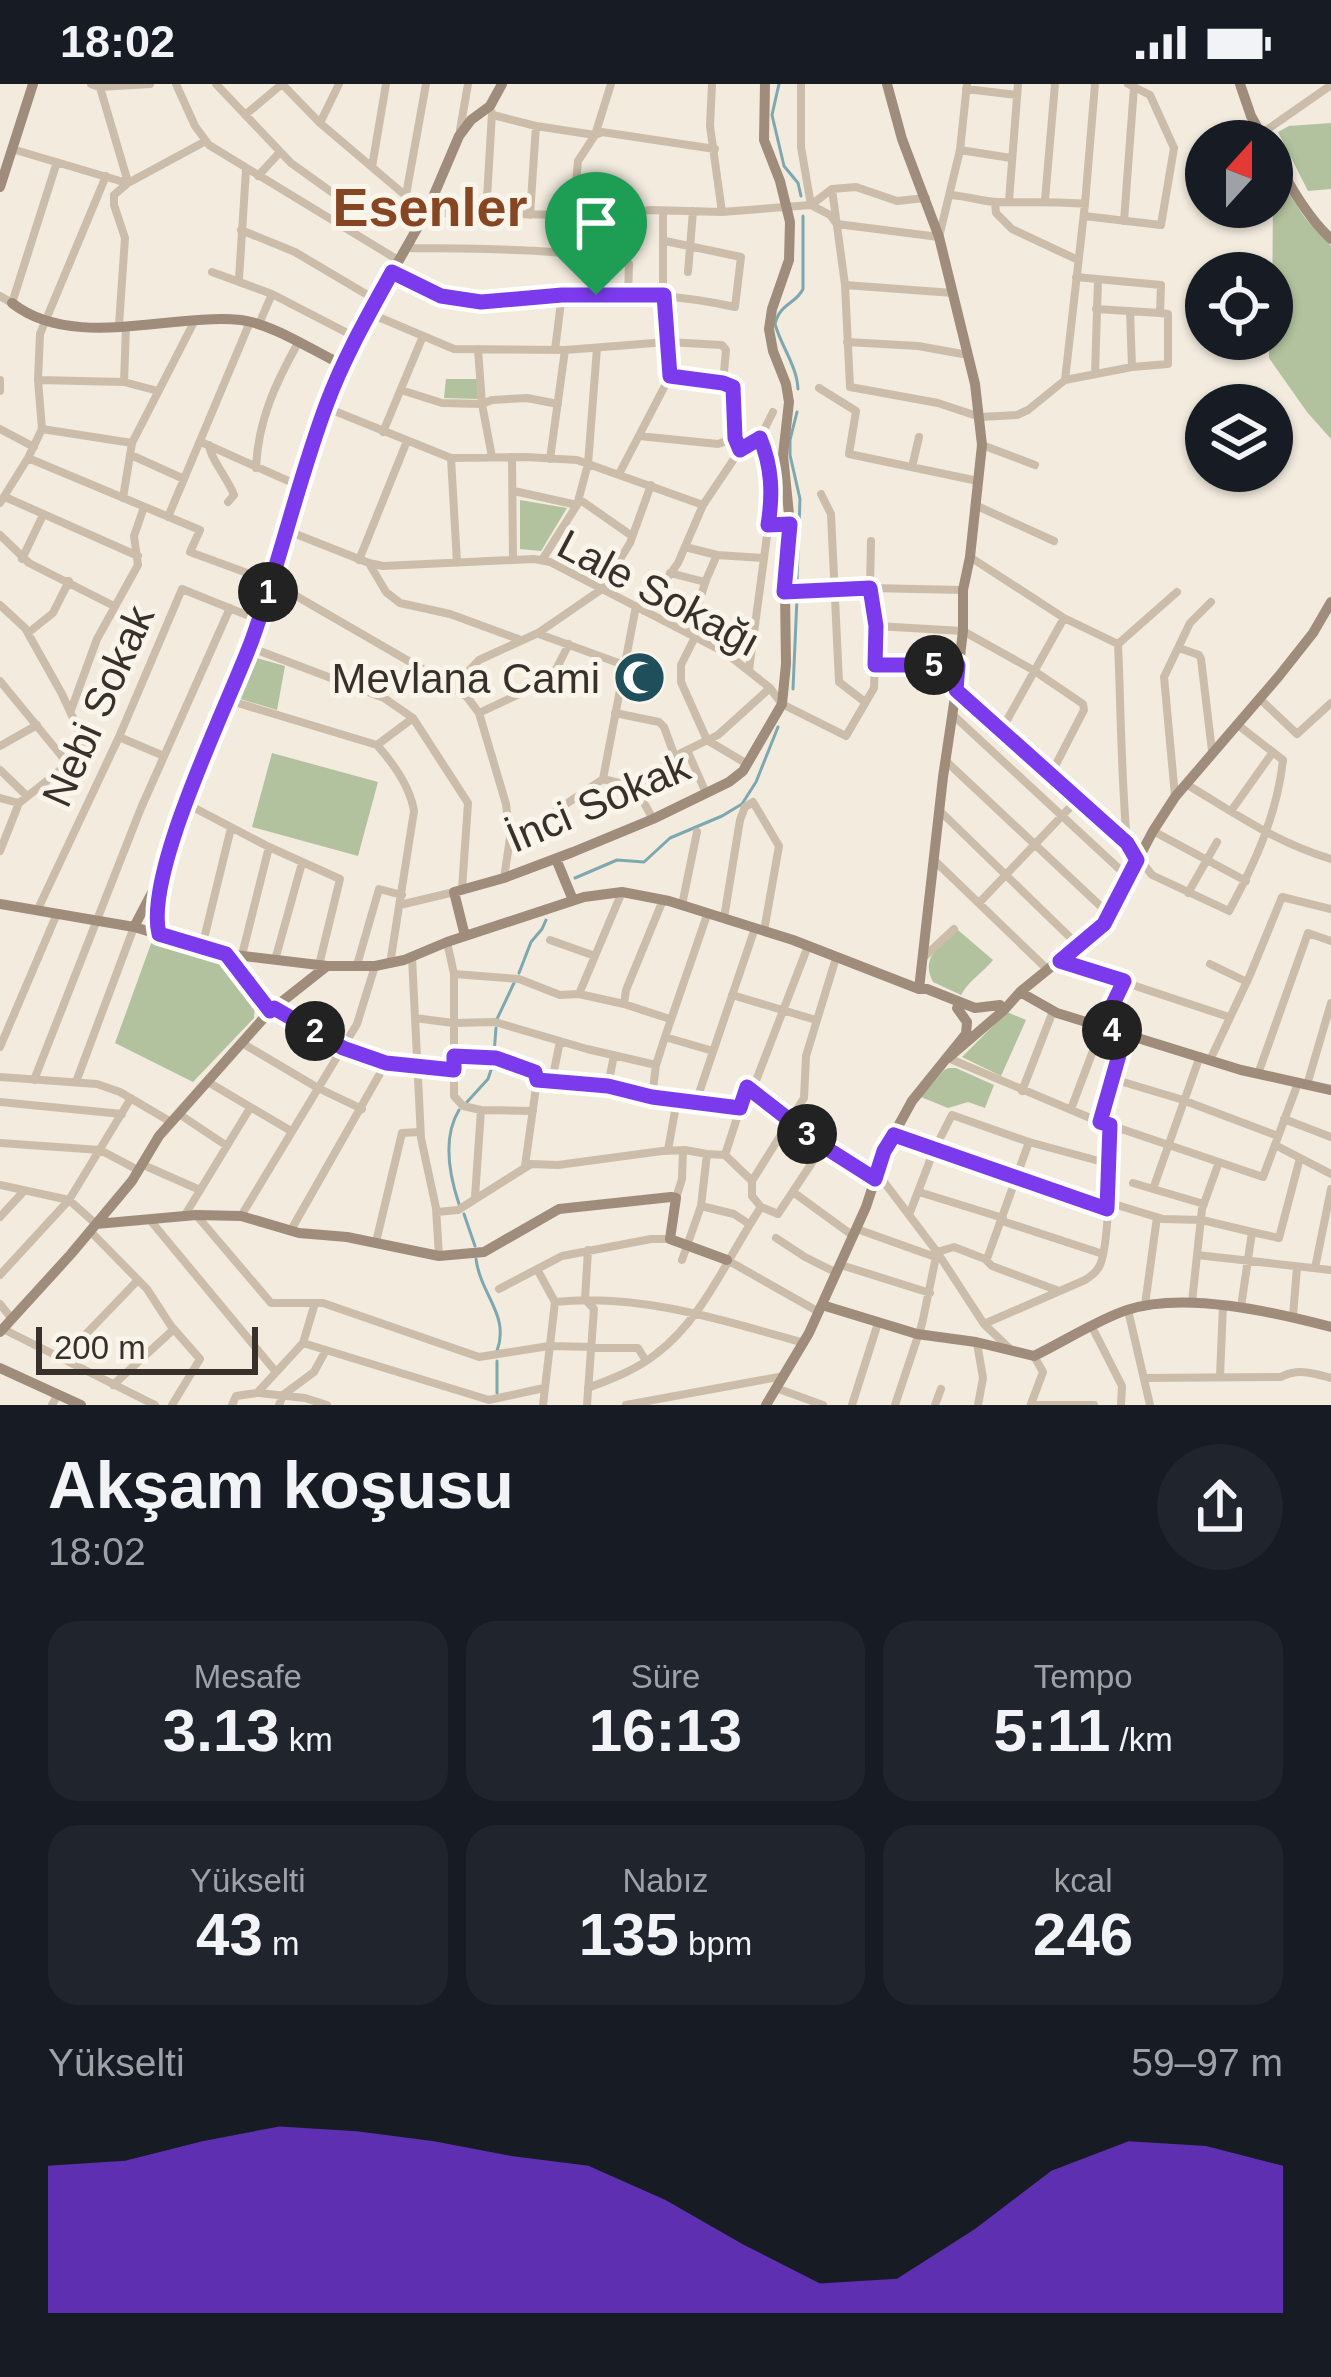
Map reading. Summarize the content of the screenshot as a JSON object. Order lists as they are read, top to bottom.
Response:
{
  "streets": {
    "street": ["Lale Sokağı", "Nebi Sokak", "İnci Sokak"]
  },
  "crossings": [
    ["Lale Sokağı", "İnci Sokak"]
  ],
  "districts": ["Esenler"],
  "places": {
    "mosque": ["Mevlana Cami"]
  },
  "scale_bar": "200 m",
  "north": "top",
  "page": {
    "status": "18:02",
    "pins": [
      "1",
      "5",
      "4",
      "2",
      "3"
    ],
    "scale": "200 m",
    "heading": ["Akşam koşusu", "18:02"],
    "stats": [
      ["Mesafe", "3.13 km"],
      ["Süre", "16:13"],
      ["Tempo", "5:11 /km"],
      ["Yükselti", "43 m"],
      ["Nabız", "135 bpm"],
      ["kcal", "246"]
    ],
    "chart": ["Yükselti", "59–97 m"]
  }
}
